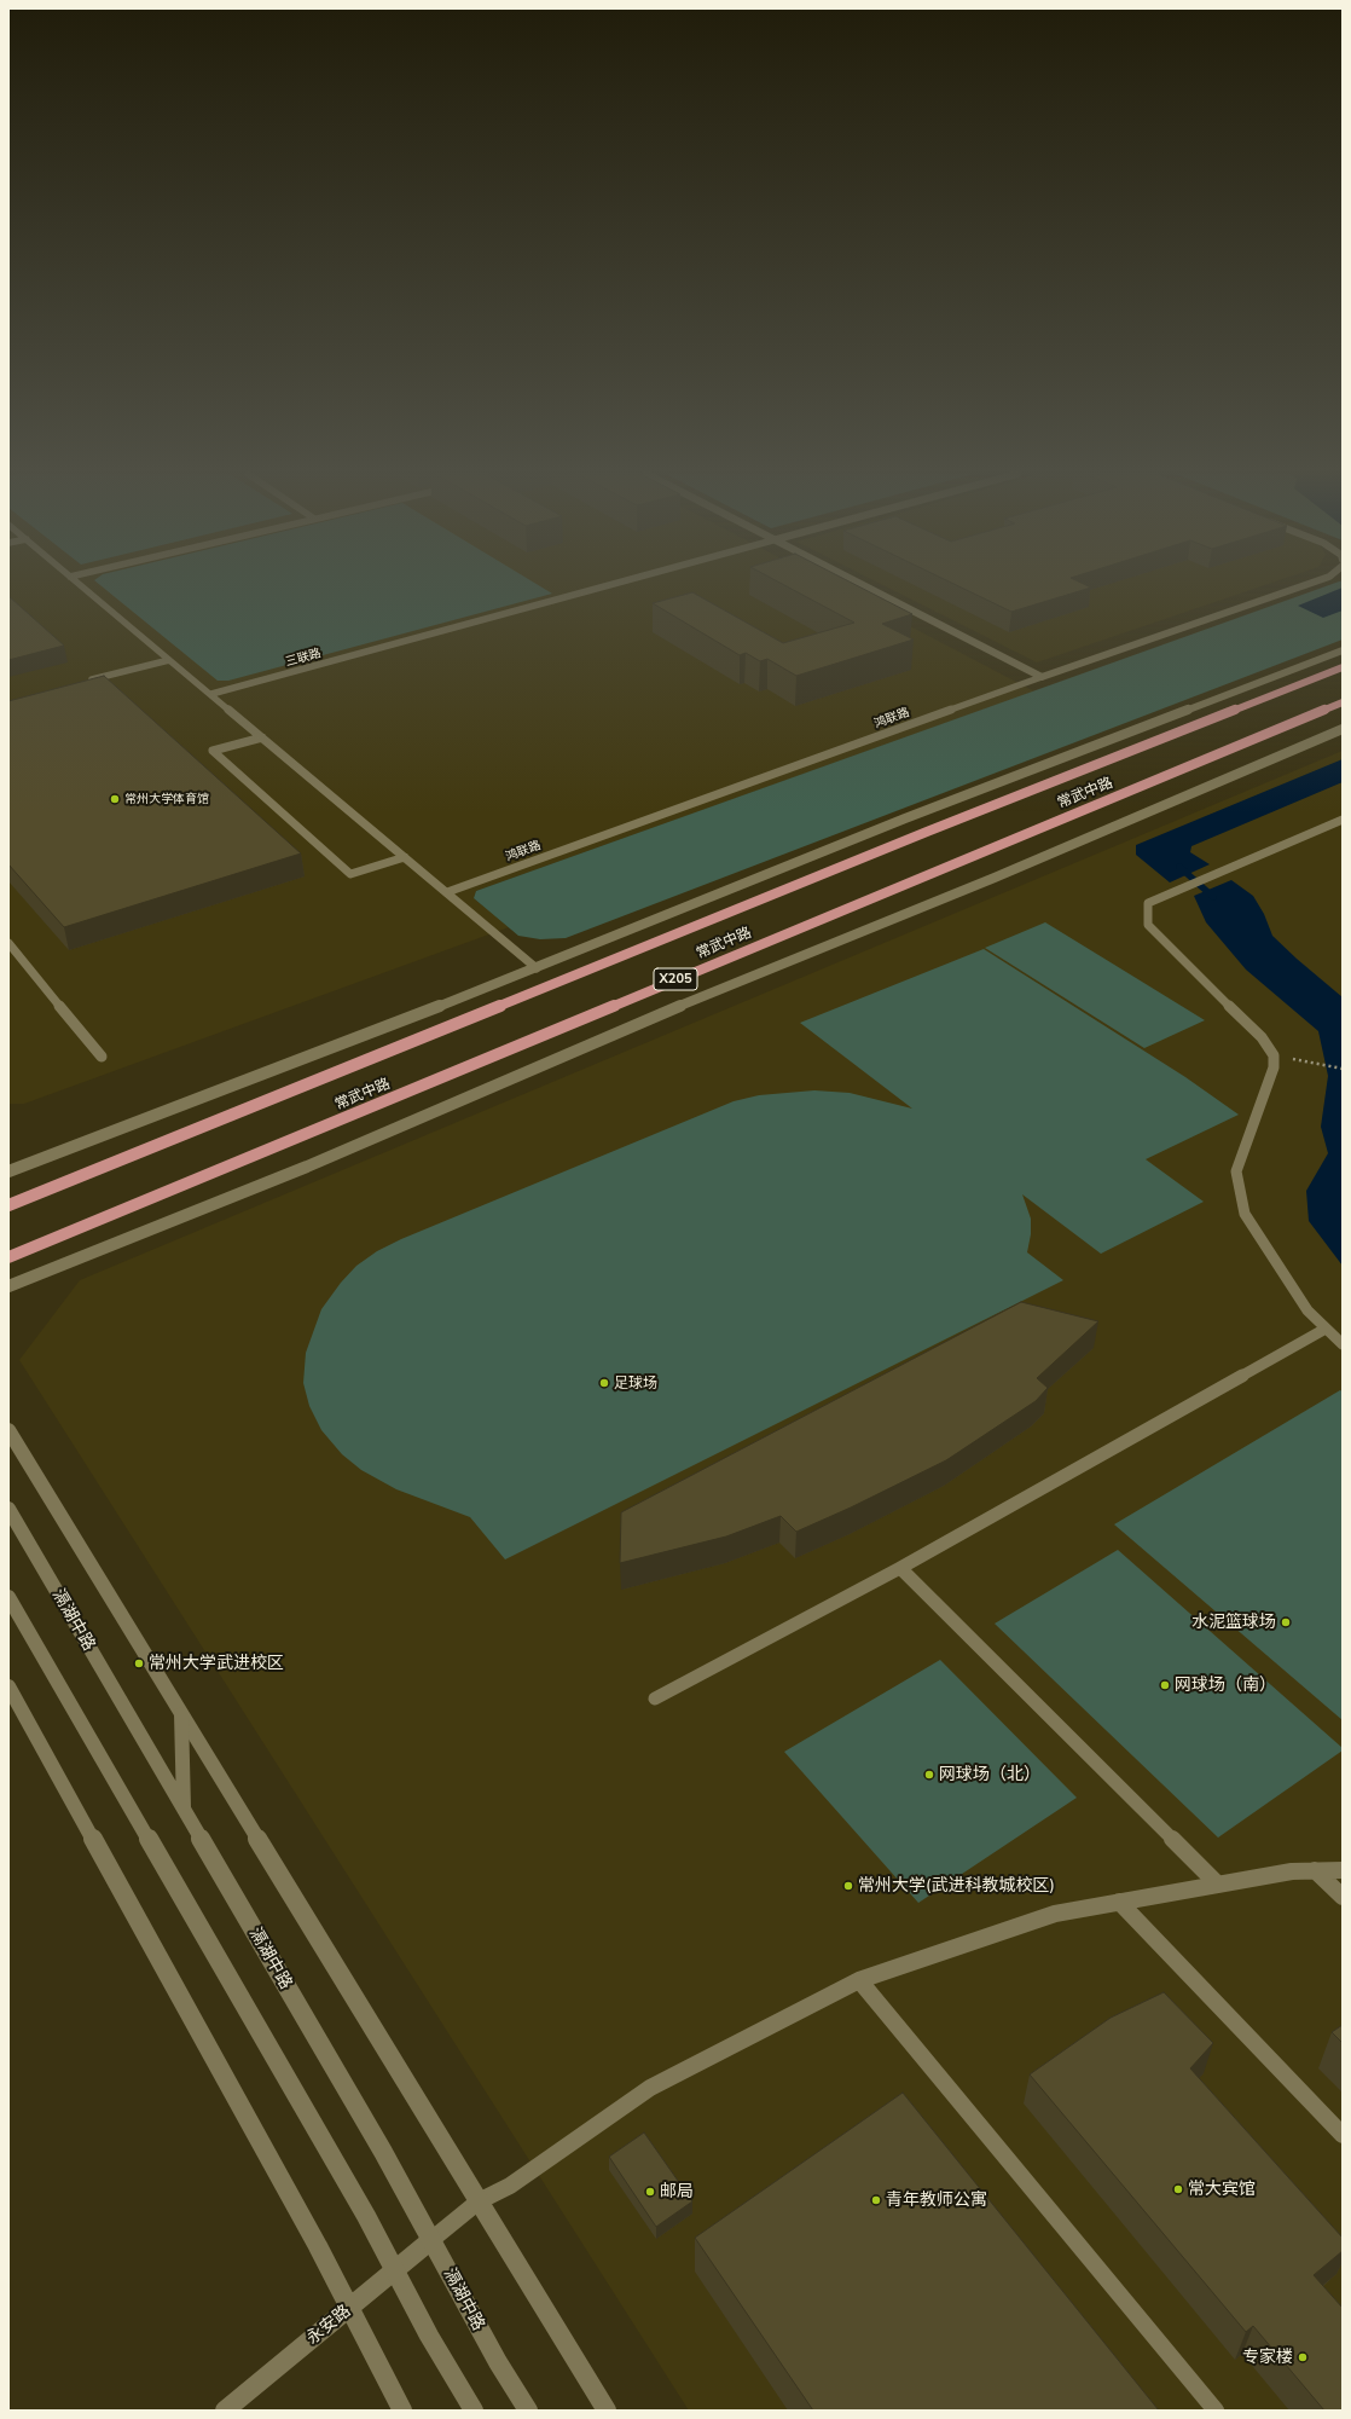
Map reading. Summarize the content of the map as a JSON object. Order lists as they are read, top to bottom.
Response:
{
  "streets": {
    "main road": ["常武中路", "X205"],
    "street": ["鸿联路", "滆湖中路", "永安路"],
    "lane": ["三联路"]
  },
  "crossings": [
    ["滆湖中路", "永安路"]
  ],
  "places": [
    "常州大学体育馆",
    "足球场",
    "水泥篮球场",
    "常州大学武进校区",
    "网球场（南）",
    "网球场（北）",
    "常州大学(武进科教城校区)",
    "常大宾馆",
    "邮局",
    "青年教师公寓",
    "专家楼"
  ]
}
